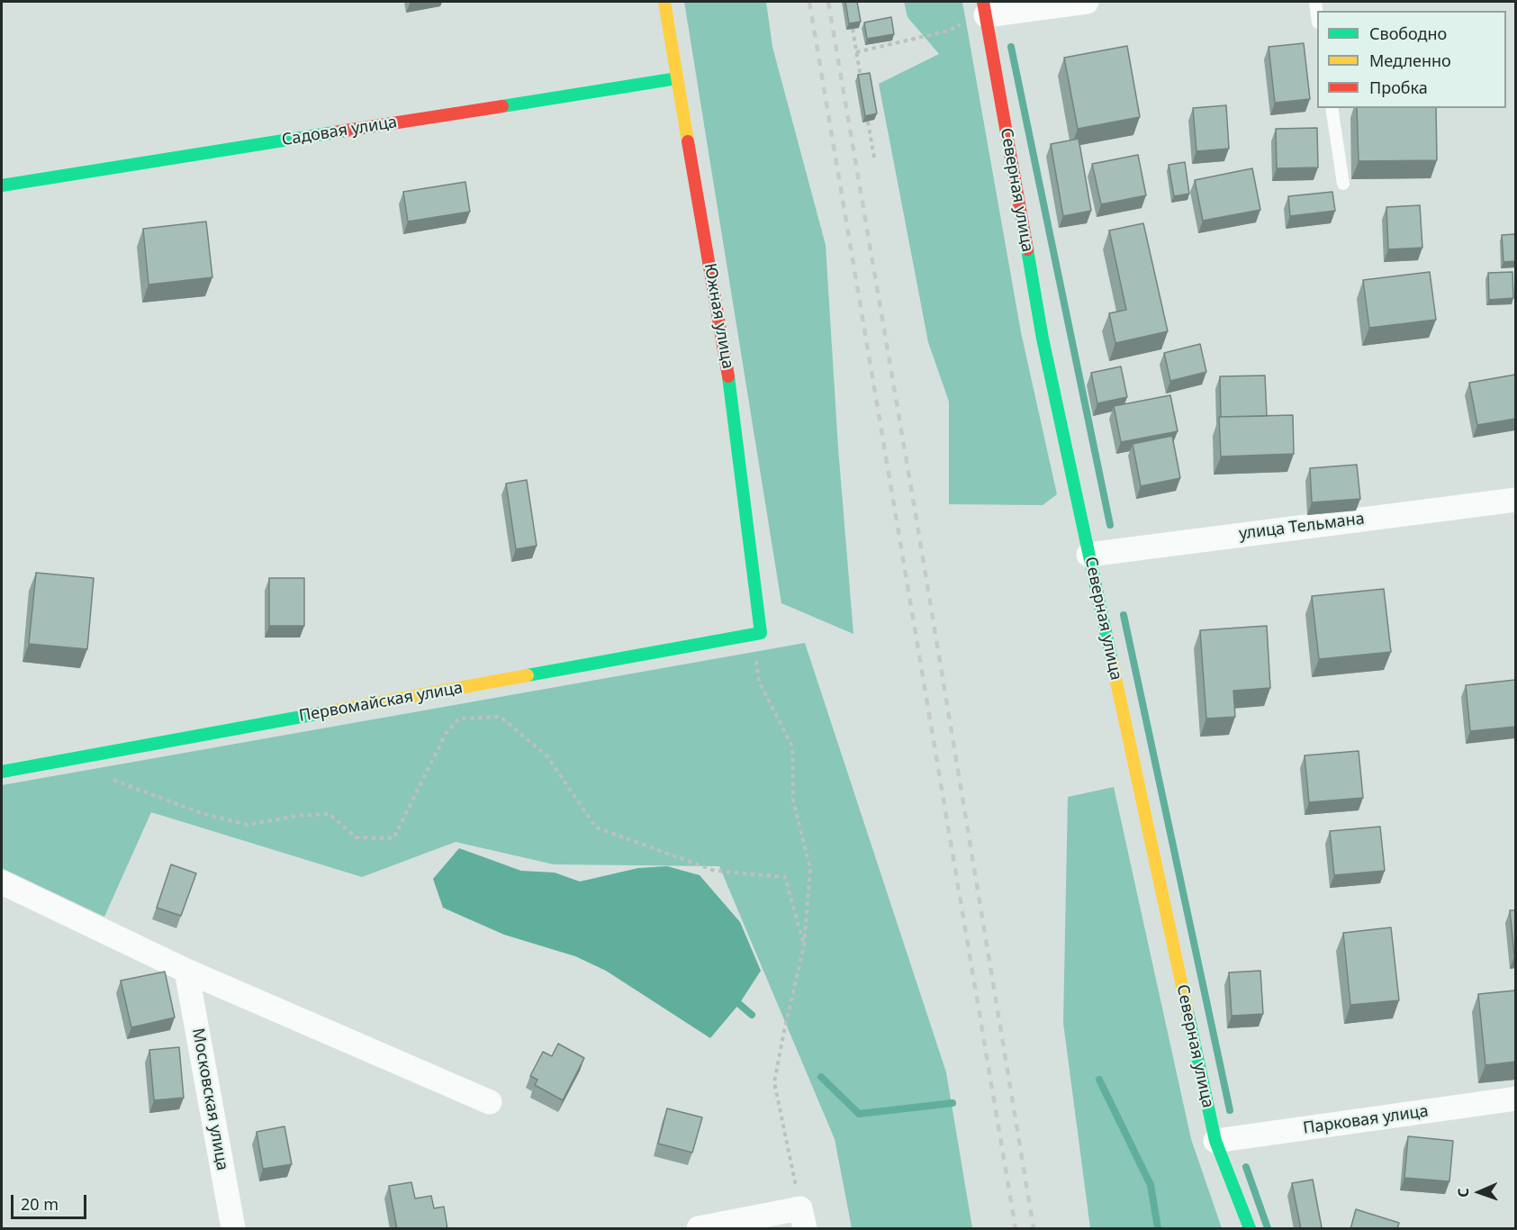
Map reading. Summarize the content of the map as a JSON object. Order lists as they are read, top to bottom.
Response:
{
  "streets": {
    "street": [
      "Садовая улица",
      "Северная улица",
      "Южная улица",
      "улица Тельмана",
      "Первомайская улица",
      "Московская улица",
      "Парковая улица"
    ]
  },
  "crossings": [
    ["Садовая улица", "Южная улица"],
    ["Северная улица", "улица Тельмана"],
    ["Северная улица", "Парковая улица"],
    ["Южная улица", "Первомайская улица"]
  ],
  "legend": ["Свободно", "Медленно", "Пробка"],
  "scale_bar": "20 m",
  "north": "left"
}
